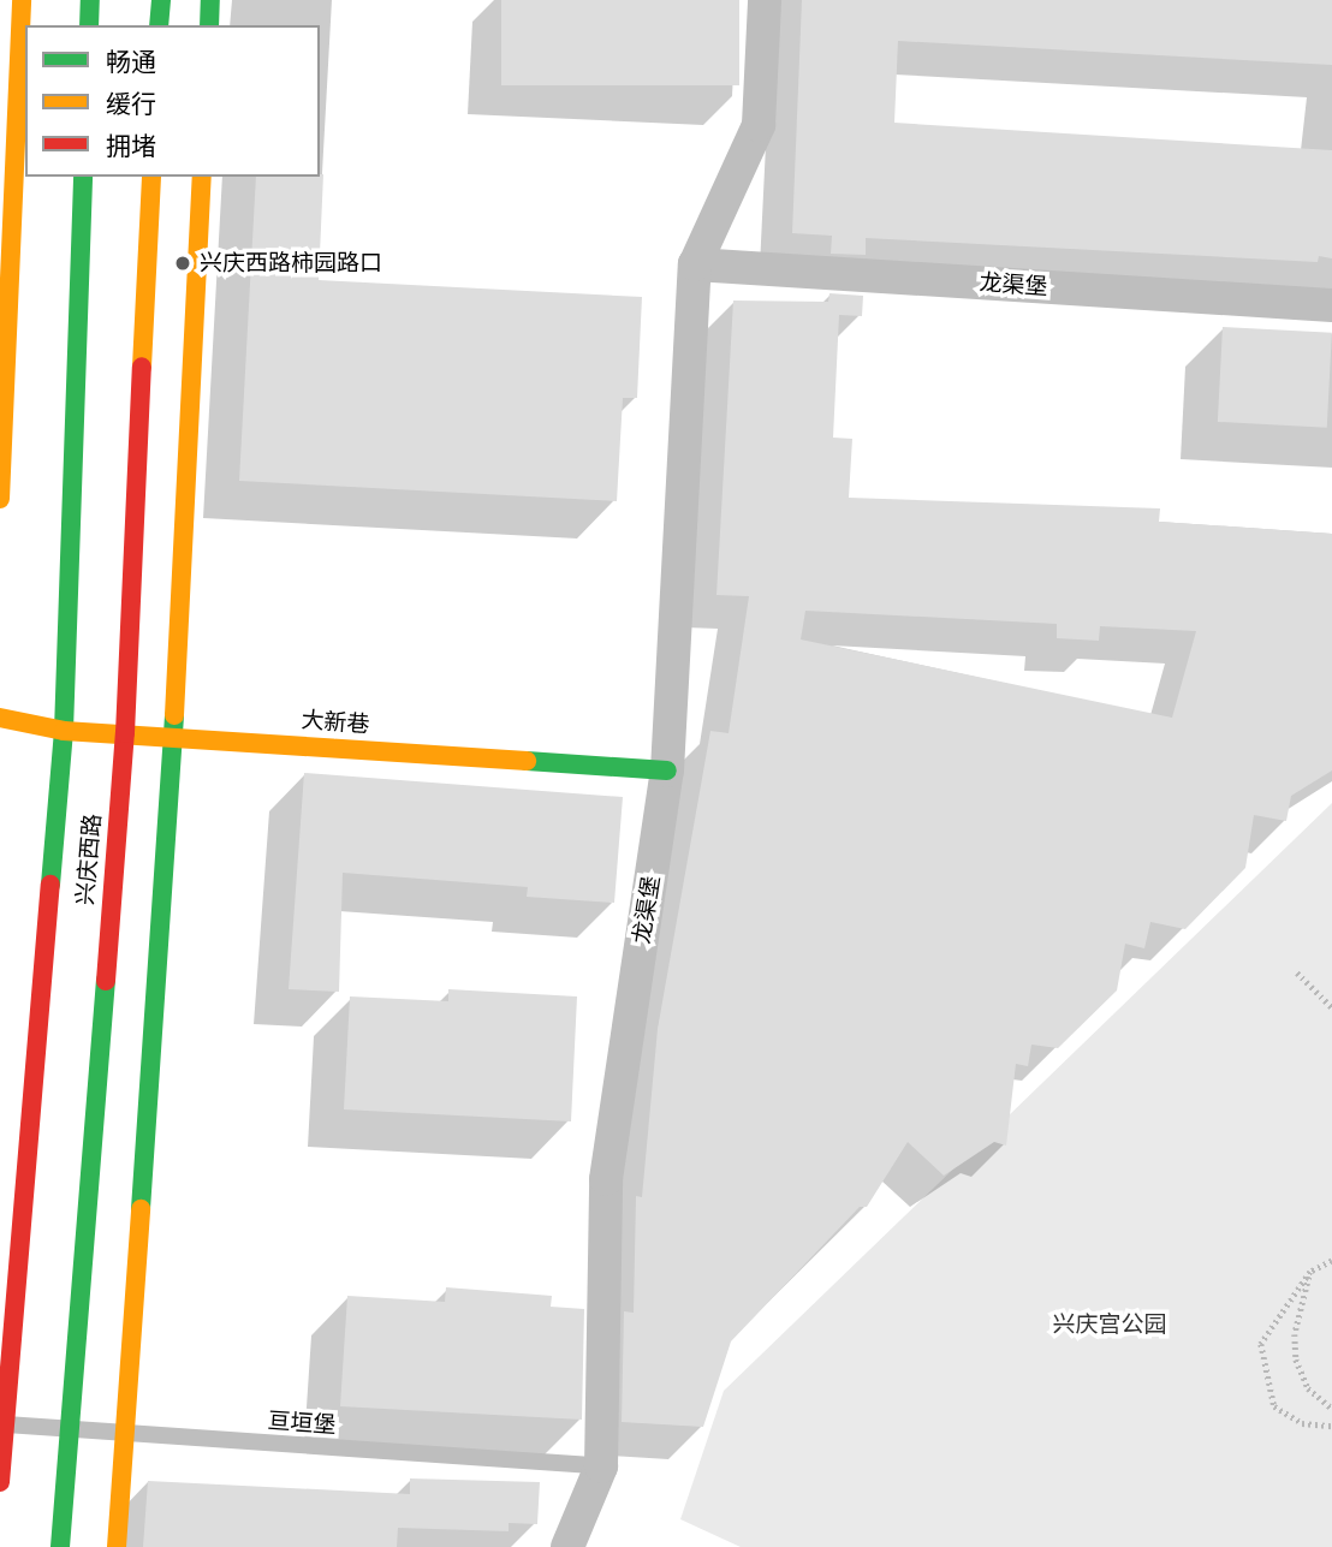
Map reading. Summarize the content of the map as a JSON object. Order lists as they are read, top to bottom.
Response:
{
  "streets": {
    "main road": ["大新巷", "兴庆西路"],
    "street": ["龙渠堡"],
    "lane": ["亘垣堡"]
  },
  "crossings": [
    ["龙渠堡", "大新巷"],
    ["龙渠堡", "亘垣堡"],
    ["大新巷", "兴庆西路"],
    ["兴庆西路", "亘垣堡"]
  ],
  "parks": ["兴庆宫公园"],
  "places": ["兴庆西路柿园路口"],
  "legend": ["畅通", "缓行", "拥堵"]
}
